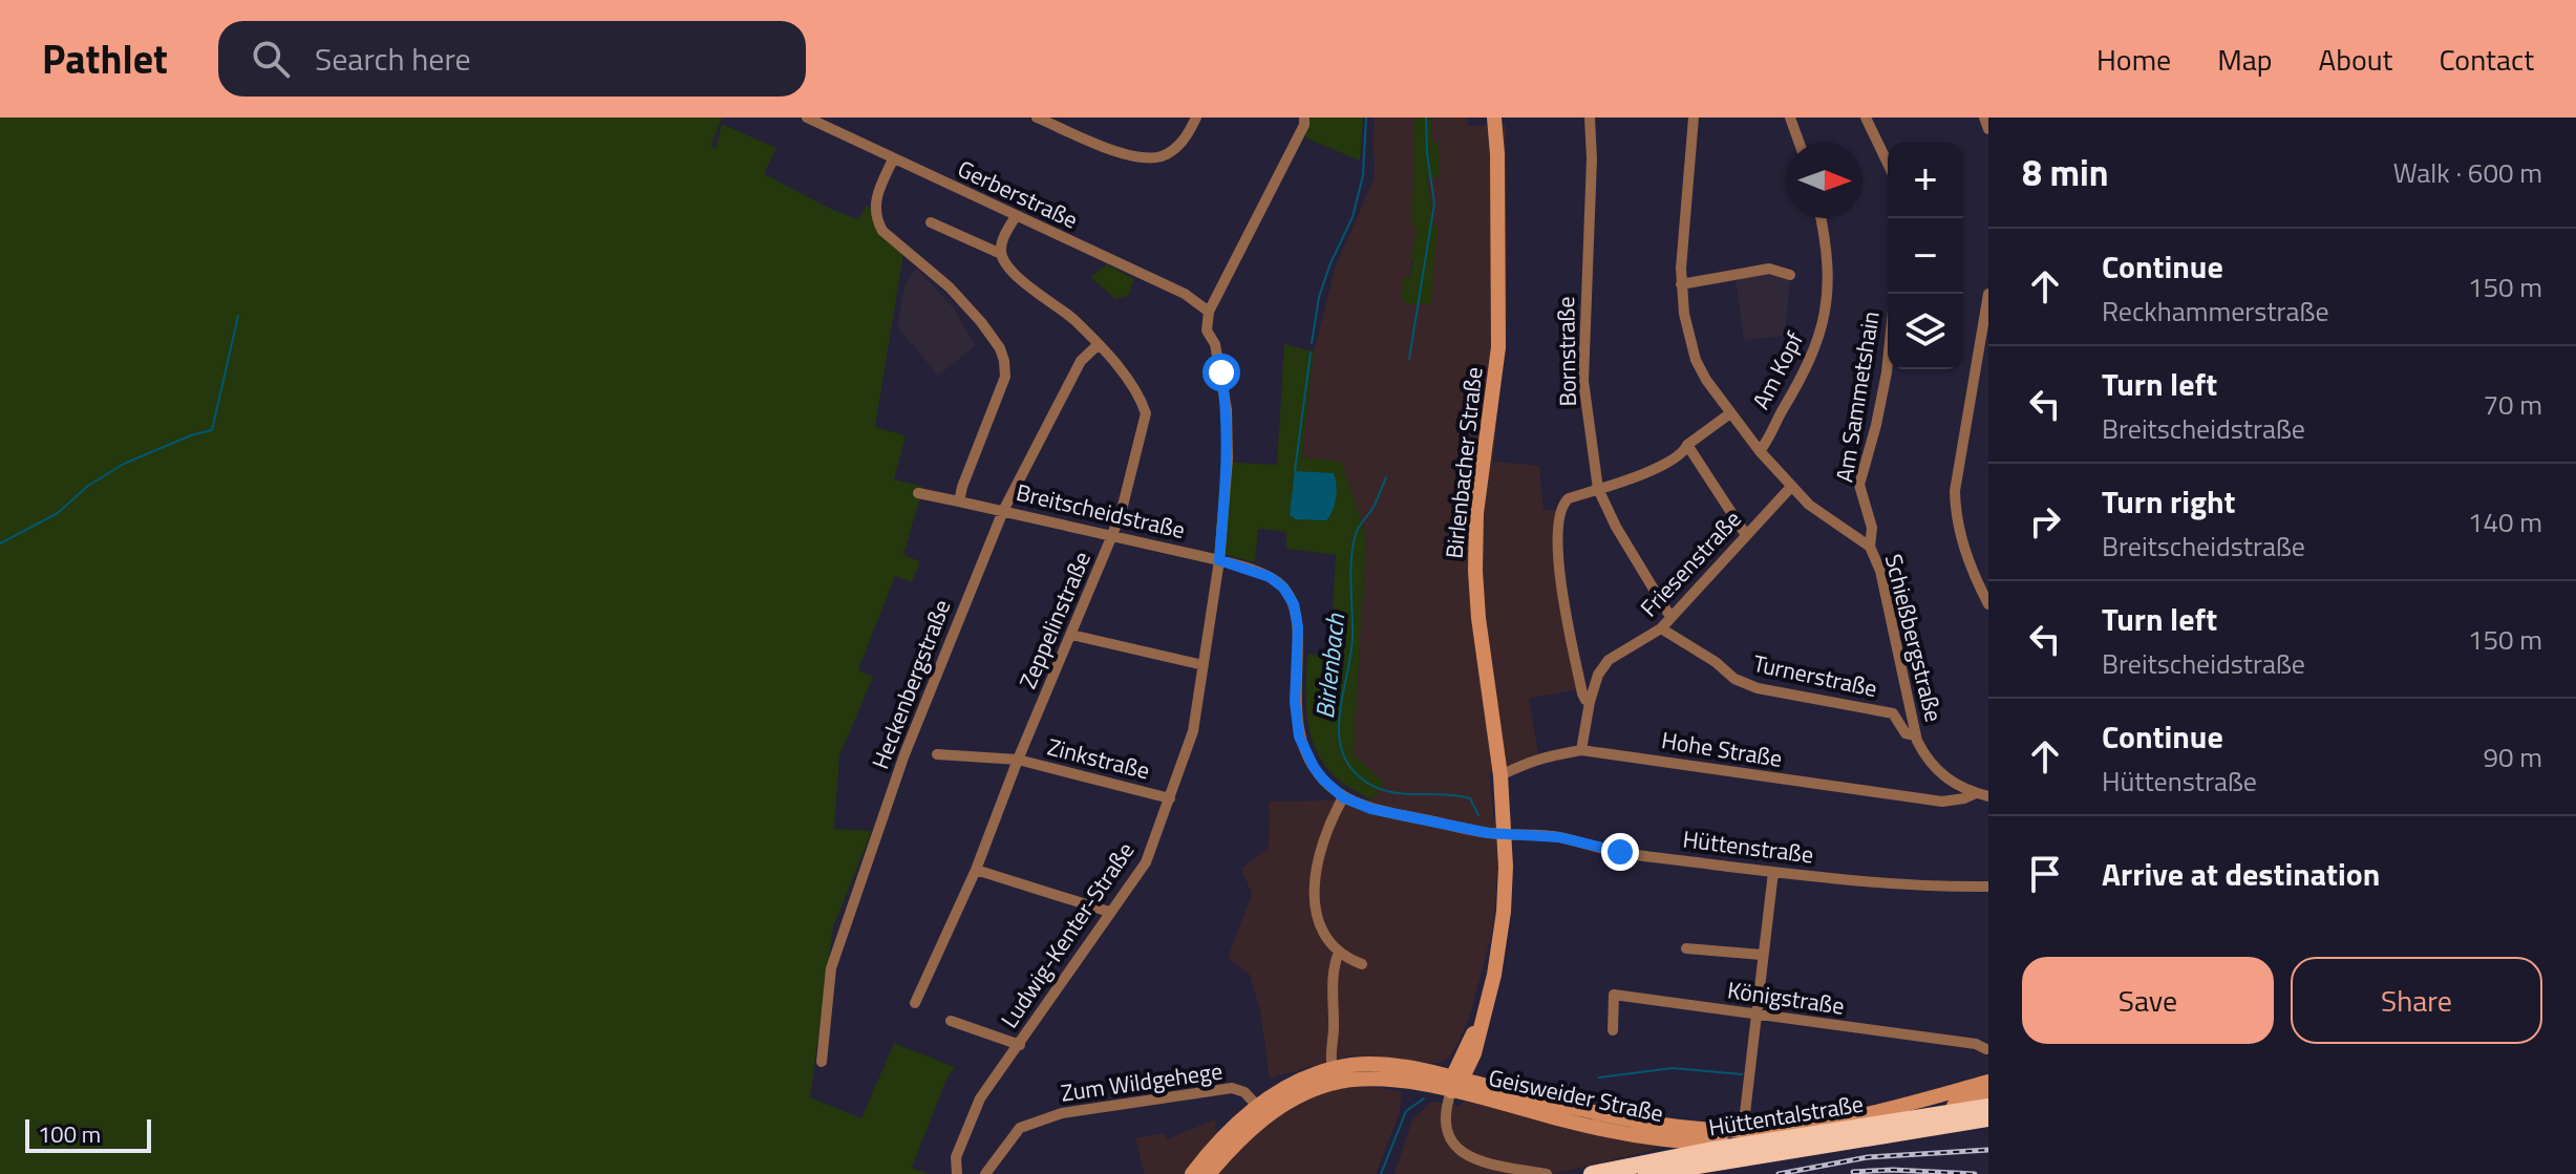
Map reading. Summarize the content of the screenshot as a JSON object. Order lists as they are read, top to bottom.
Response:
{
  "streets": {
    "highway": ["Hüttentalstraße"],
    "main road": ["Birlenbacher Straße", "Geisweider Straße"],
    "street": [
      "Gerberstraße",
      "Bornstraße",
      "Am Kopf",
      "Am Sammetshain",
      "Breitscheidstraße",
      "Friesenstraße",
      "Zeppelinstraße",
      "Schießbergstraße",
      "Turnerstraße",
      "Heckenbergstraße",
      "Hohe Straße",
      "Zinkstraße",
      "Hüttenstraße",
      "Ludwig-Kenter-Straße",
      "Königstraße",
      "Zum Wildgehege"
    ]
  },
  "crossings": [
    ["Gerberstraße", "Ludwig-Kenter-Straße"],
    ["Bornstraße", "Friesenstraße"],
    ["Am Kopf", "Schießbergstraße"],
    ["Am Sammetshain", "Schießbergstraße"],
    ["Birlenbacher Straße", "Breitscheidstraße"],
    ["Birlenbacher Straße", "Hohe Straße"],
    ["Birlenbacher Straße", "Hüttenstraße"],
    ["Birlenbacher Straße", "Geisweider Straße"],
    ["Breitscheidstraße", "Zeppelinstraße"],
    ["Breitscheidstraße", "Heckenbergstraße"],
    ["Breitscheidstraße", "Hüttenstraße"],
    ["Breitscheidstraße", "Ludwig-Kenter-Straße"],
    ["Friesenstraße", "Schießbergstraße"],
    ["Friesenstraße", "Turnerstraße"],
    ["Friesenstraße", "Hohe Straße"],
    ["Zeppelinstraße", "Heckenbergstraße"],
    ["Zeppelinstraße", "Zinkstraße"],
    ["Schießbergstraße", "Turnerstraße"],
    ["Schießbergstraße", "Hohe Straße"],
    ["Zinkstraße", "Ludwig-Kenter-Straße"]
  ],
  "water": ["Birlenbach"],
  "scale_bar": "100 m",
  "north": "right",
  "page": {
    "header": "Pathlet",
    "search": "Search here",
    "nav": [
      "Home",
      "Map",
      "About",
      "Contact"
    ],
    "heading": ["8 min", "Walk · 600 m"],
    "map_buttons": ["+", "−"],
    "list": [
      ["Continue", "Reckhammerstraße", "150 m"],
      ["Turn left", "Breitscheidstraße", "70 m"],
      ["Turn right", "Breitscheidstraße", "140 m"],
      ["Turn left", "Breitscheidstraße", "150 m"],
      ["Continue", "Hüttenstraße", "90 m"],
      "Arrive at destination"
    ],
    "buttons": ["Save", "Share"],
    "scale": "100 m"
  }
}
